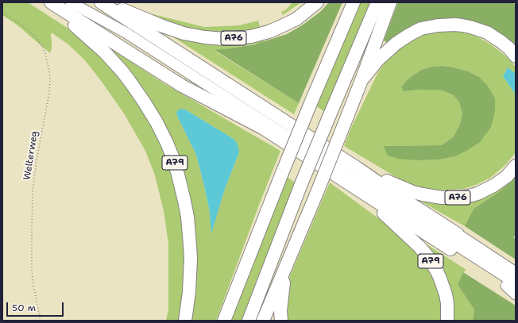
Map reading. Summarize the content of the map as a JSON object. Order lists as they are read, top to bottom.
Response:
{
  "streets": {
    "highway": ["A76", "A79"],
    "path": ["Welterweg"]
  },
  "scale_bar": "50 m"
}
